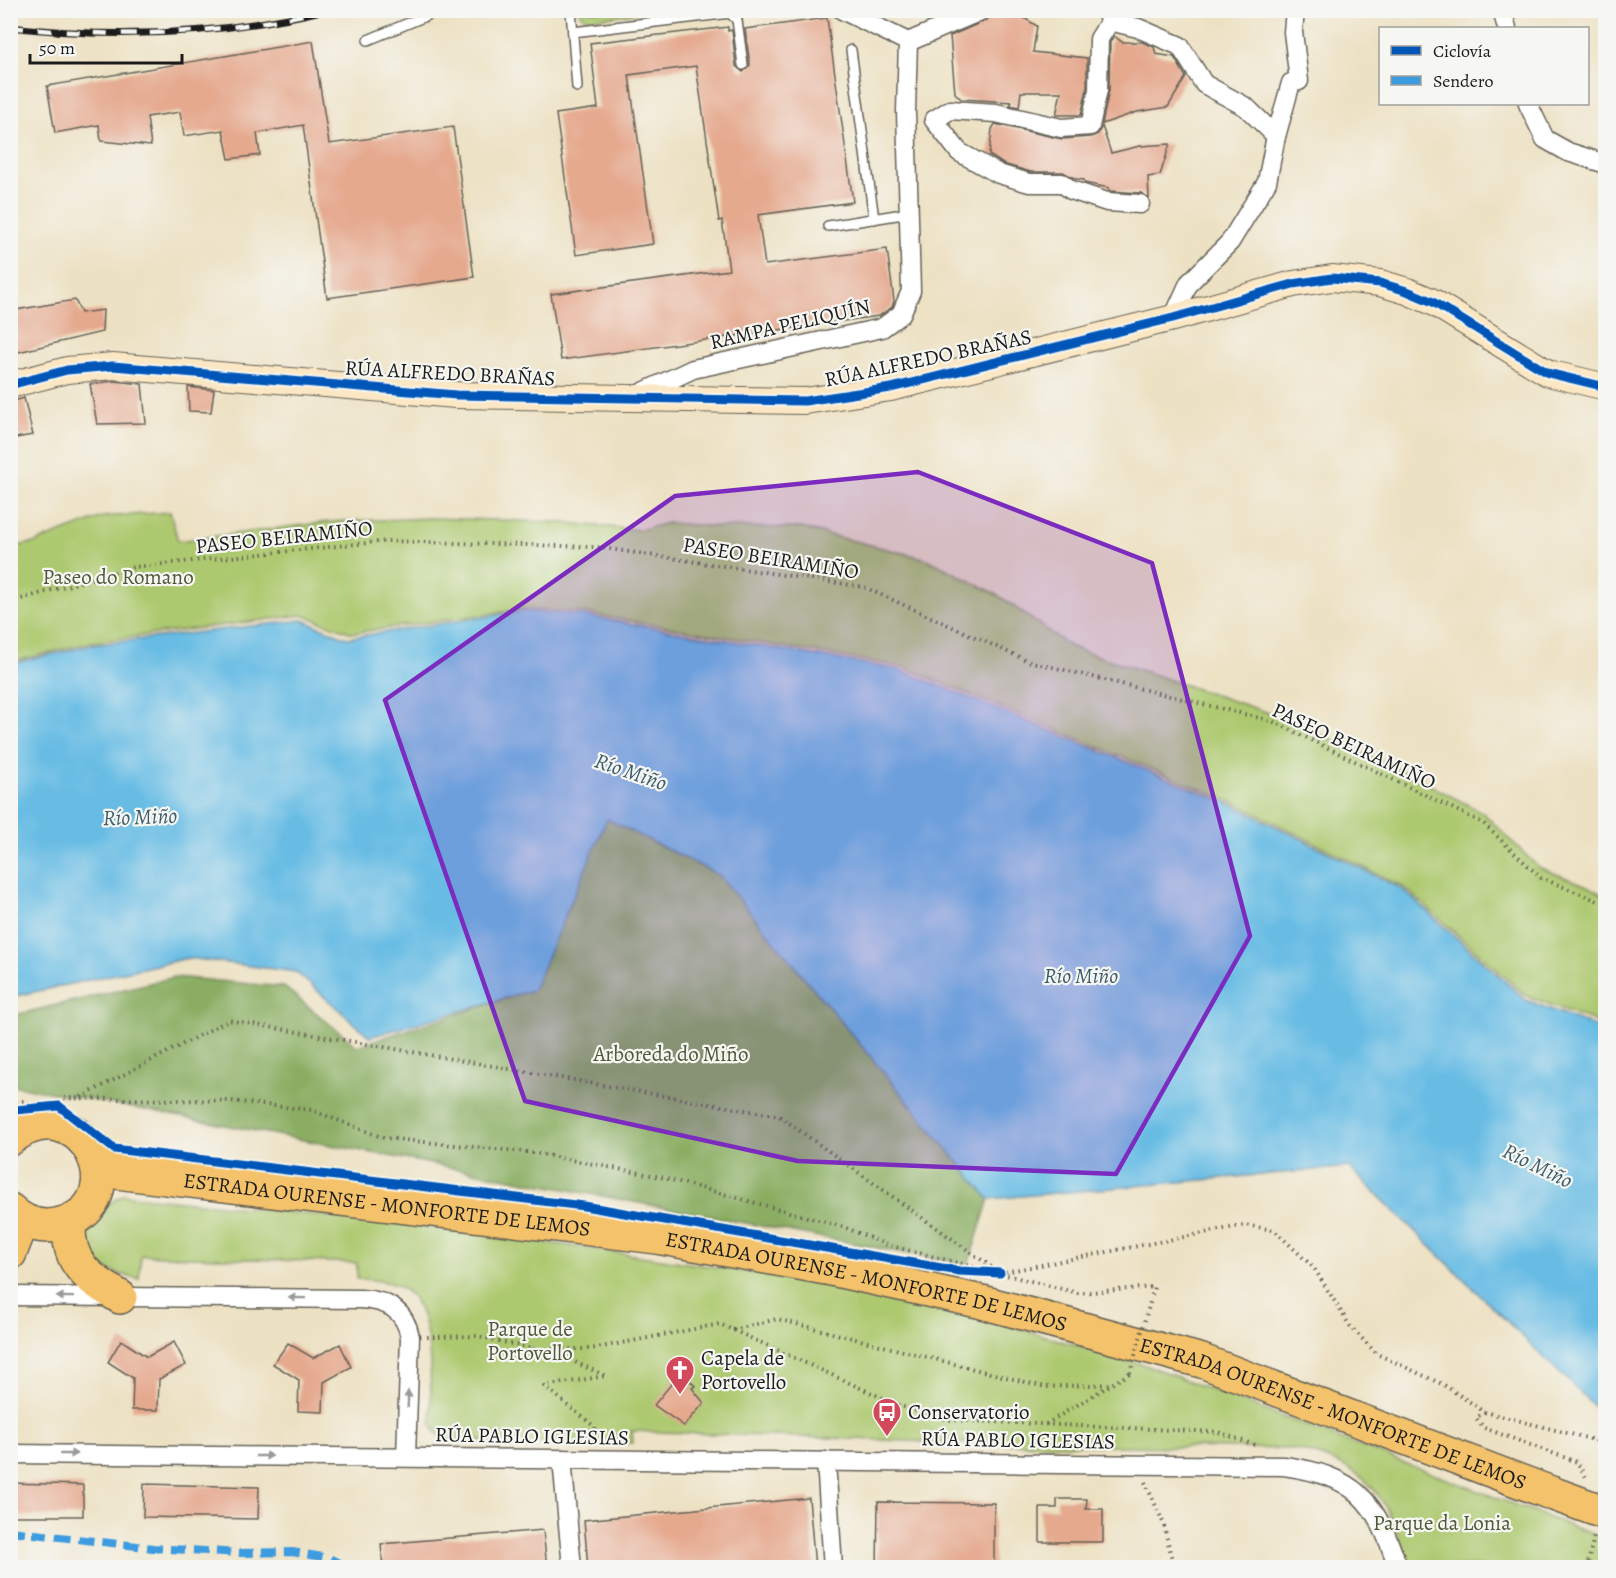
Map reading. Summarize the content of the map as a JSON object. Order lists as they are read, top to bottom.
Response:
{
  "streets": {
    "highway": ["ESTRADA OURENSE - MONFORTE DE LEMOS"],
    "street": ["RAMPA PELIQUÍN", "RÚA ALFREDO BRAÑAS", "RÚA PABLO IGLESIAS"],
    "path": ["PASEO BEIRAMIÑO"]
  },
  "crossings": [
    ["RAMPA PELIQUÍN", "RÚA ALFREDO BRAÑAS"]
  ],
  "water": ["Río Miño"],
  "parks": [
    "Paseo do Romano",
    "Arboreda do Miño",
    "Parque de Portovello",
    "Parque da Lonia"
  ],
  "places": {
    "church": ["Capela de Portovello"],
    "bus stop": ["Conservatorio"]
  },
  "legend": ["Ciclovía", "Sendero"],
  "scale_bar": "50 m"
}
